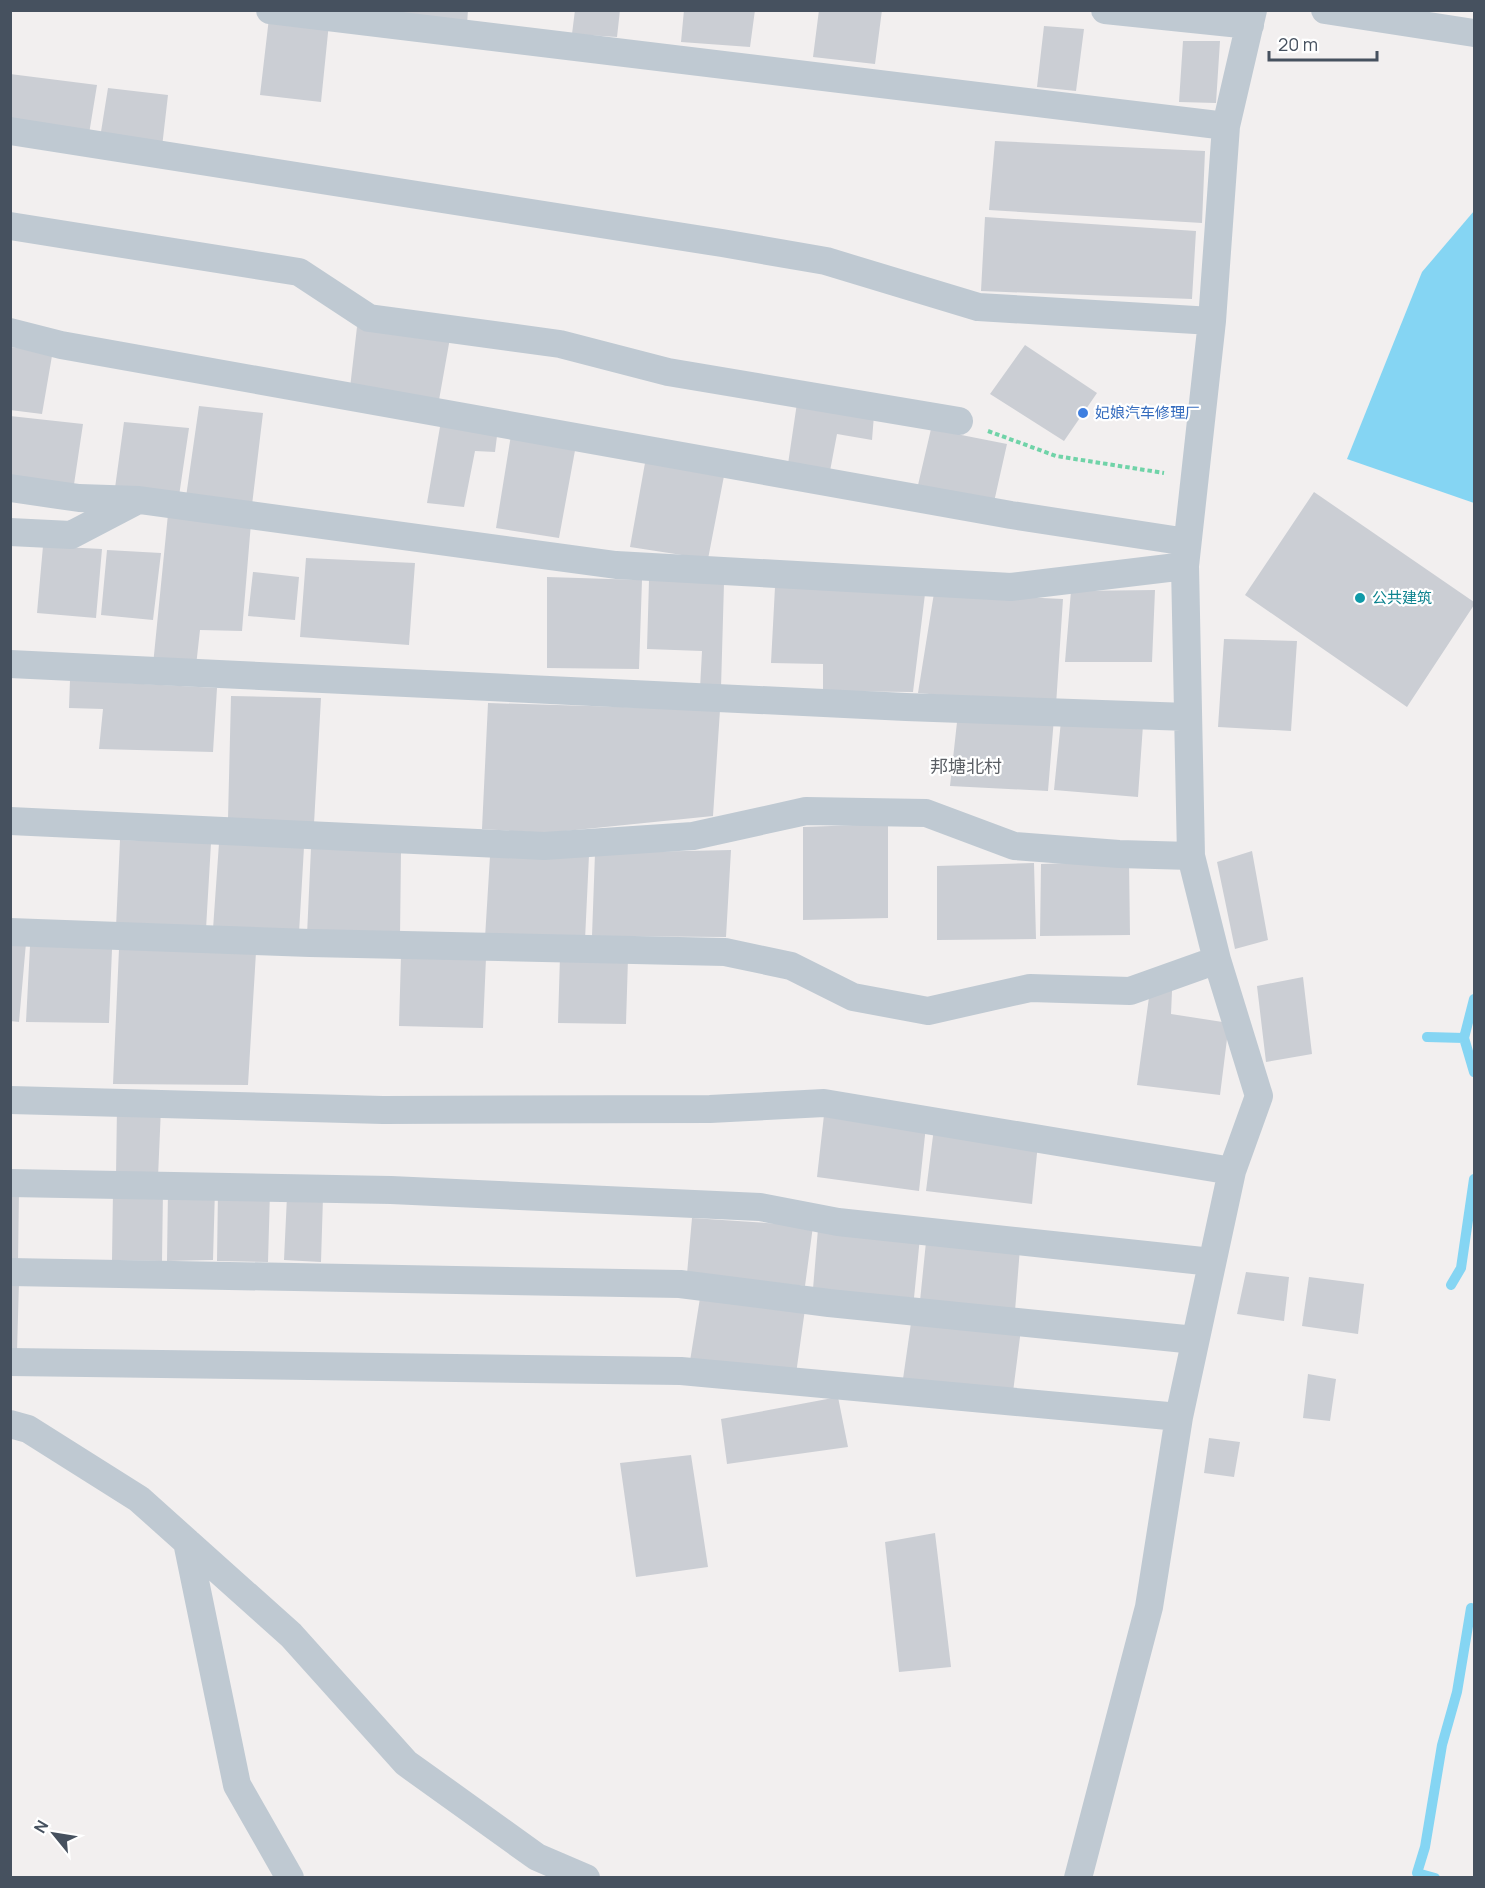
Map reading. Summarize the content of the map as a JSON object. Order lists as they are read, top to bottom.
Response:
{
  "districts": ["邦塘北村"],
  "places": ["妃娘汽车修理厂", "公共建筑"],
  "scale_bar": "20 m",
  "north": "top left"
}
